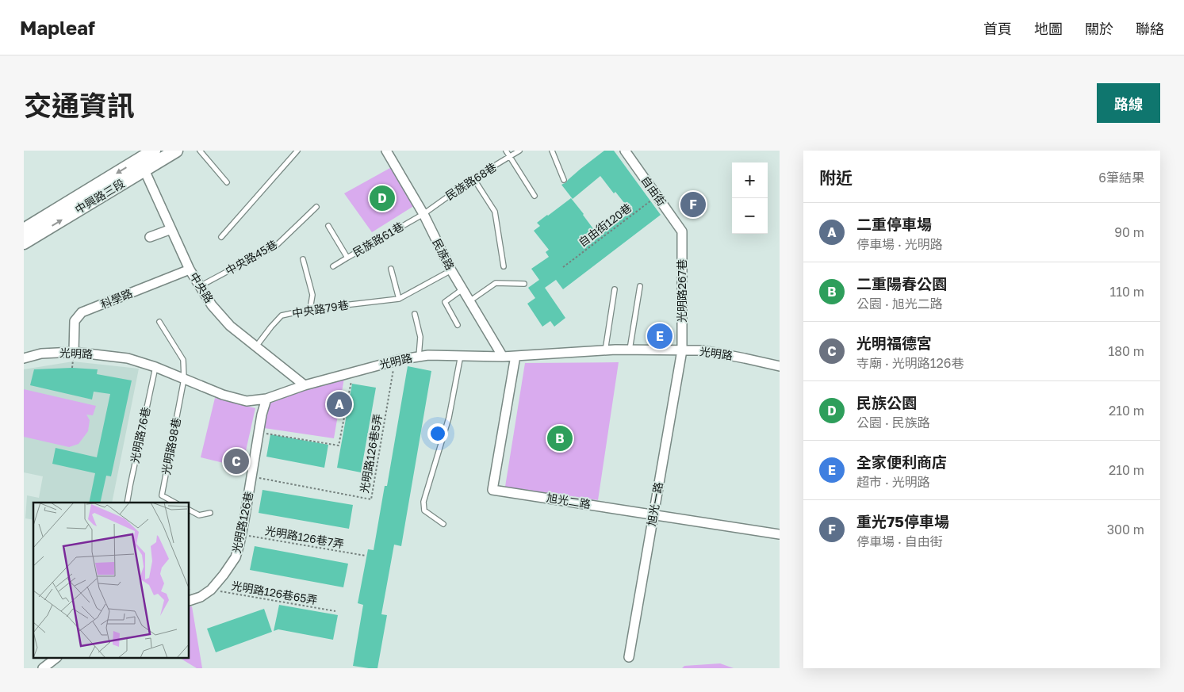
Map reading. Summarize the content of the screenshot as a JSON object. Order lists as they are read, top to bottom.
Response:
{
  "streets": {
    "main road": ["中興路三段"],
    "street": [
      "自由街",
      "民族路",
      "中央路",
      "光明路267巷",
      "科學路",
      "光明路",
      "旭光二路",
      "旭光一路",
      "光明路126巷"
    ],
    "lane": [
      "民族路68巷",
      "民族路61巷",
      "中央路45巷",
      "中央路79巷",
      "光明路76巷",
      "光明路98巷"
    ],
    "path": [
      "自由街120巷",
      "光明路126巷5弄",
      "光明路126巷7弄",
      "光明路126巷65弄"
    ]
  },
  "crossings": [
    ["民族路68巷", "民族路61巷"],
    ["民族路68巷", "民族路"],
    ["自由街", "自由街120巷"],
    ["自由街", "光明路267巷"],
    ["中興路三段", "中央路"],
    ["民族路61巷", "民族路"],
    ["民族路", "光明路"],
    ["中央路45巷", "中央路"],
    ["中央路", "科學路"],
    ["中央路", "中央路79巷"],
    ["中央路", "光明路"],
    ["光明路267巷", "光明路"],
    ["光明路267巷", "旭光一路"],
    ["科學路", "光明路"],
    ["光明路", "光明路76巷"],
    ["光明路", "光明路98巷"],
    ["光明路", "光明路126巷5弄"],
    ["光明路", "旭光二路"],
    ["光明路", "旭光一路"],
    ["光明路", "光明路126巷"],
    ["光明路126巷5弄", "光明路126巷"],
    ["旭光二路", "旭光一路"],
    ["光明路126巷", "光明路126巷7弄"],
    ["光明路126巷", "光明路126巷65弄"]
  ],
  "page": {
    "header": "Mapleaf",
    "nav": [
      "首頁",
      "地圖",
      "關於",
      "聯絡"
    ],
    "title": "交通資訊",
    "buttons": "路線",
    "heading": ["附近", "6筆結果"],
    "map_buttons": ["+", "−"],
    "pins": [
      "D",
      "F",
      "E",
      "A",
      "B",
      "C"
    ],
    "list": [
      {
        "mark": "A",
        "name": "二重停車場",
        "note": "停車場 · 光明路",
        "value": "90 m"
      },
      {
        "mark": "B",
        "name": "二重陽春公園",
        "note": "公園 · 旭光二路",
        "value": "110 m"
      },
      {
        "mark": "C",
        "name": "光明福德宮",
        "note": "寺廟 · 光明路126巷",
        "value": "180 m"
      },
      {
        "mark": "D",
        "name": "民族公園",
        "note": "公園 · 民族路",
        "value": "210 m"
      },
      {
        "mark": "E",
        "name": "全家便利商店",
        "note": "超市 · 光明路",
        "value": "210 m"
      },
      {
        "mark": "F",
        "name": "重光75停車場",
        "note": "停車場 · 自由街",
        "value": "300 m"
      }
    ]
  }
}
